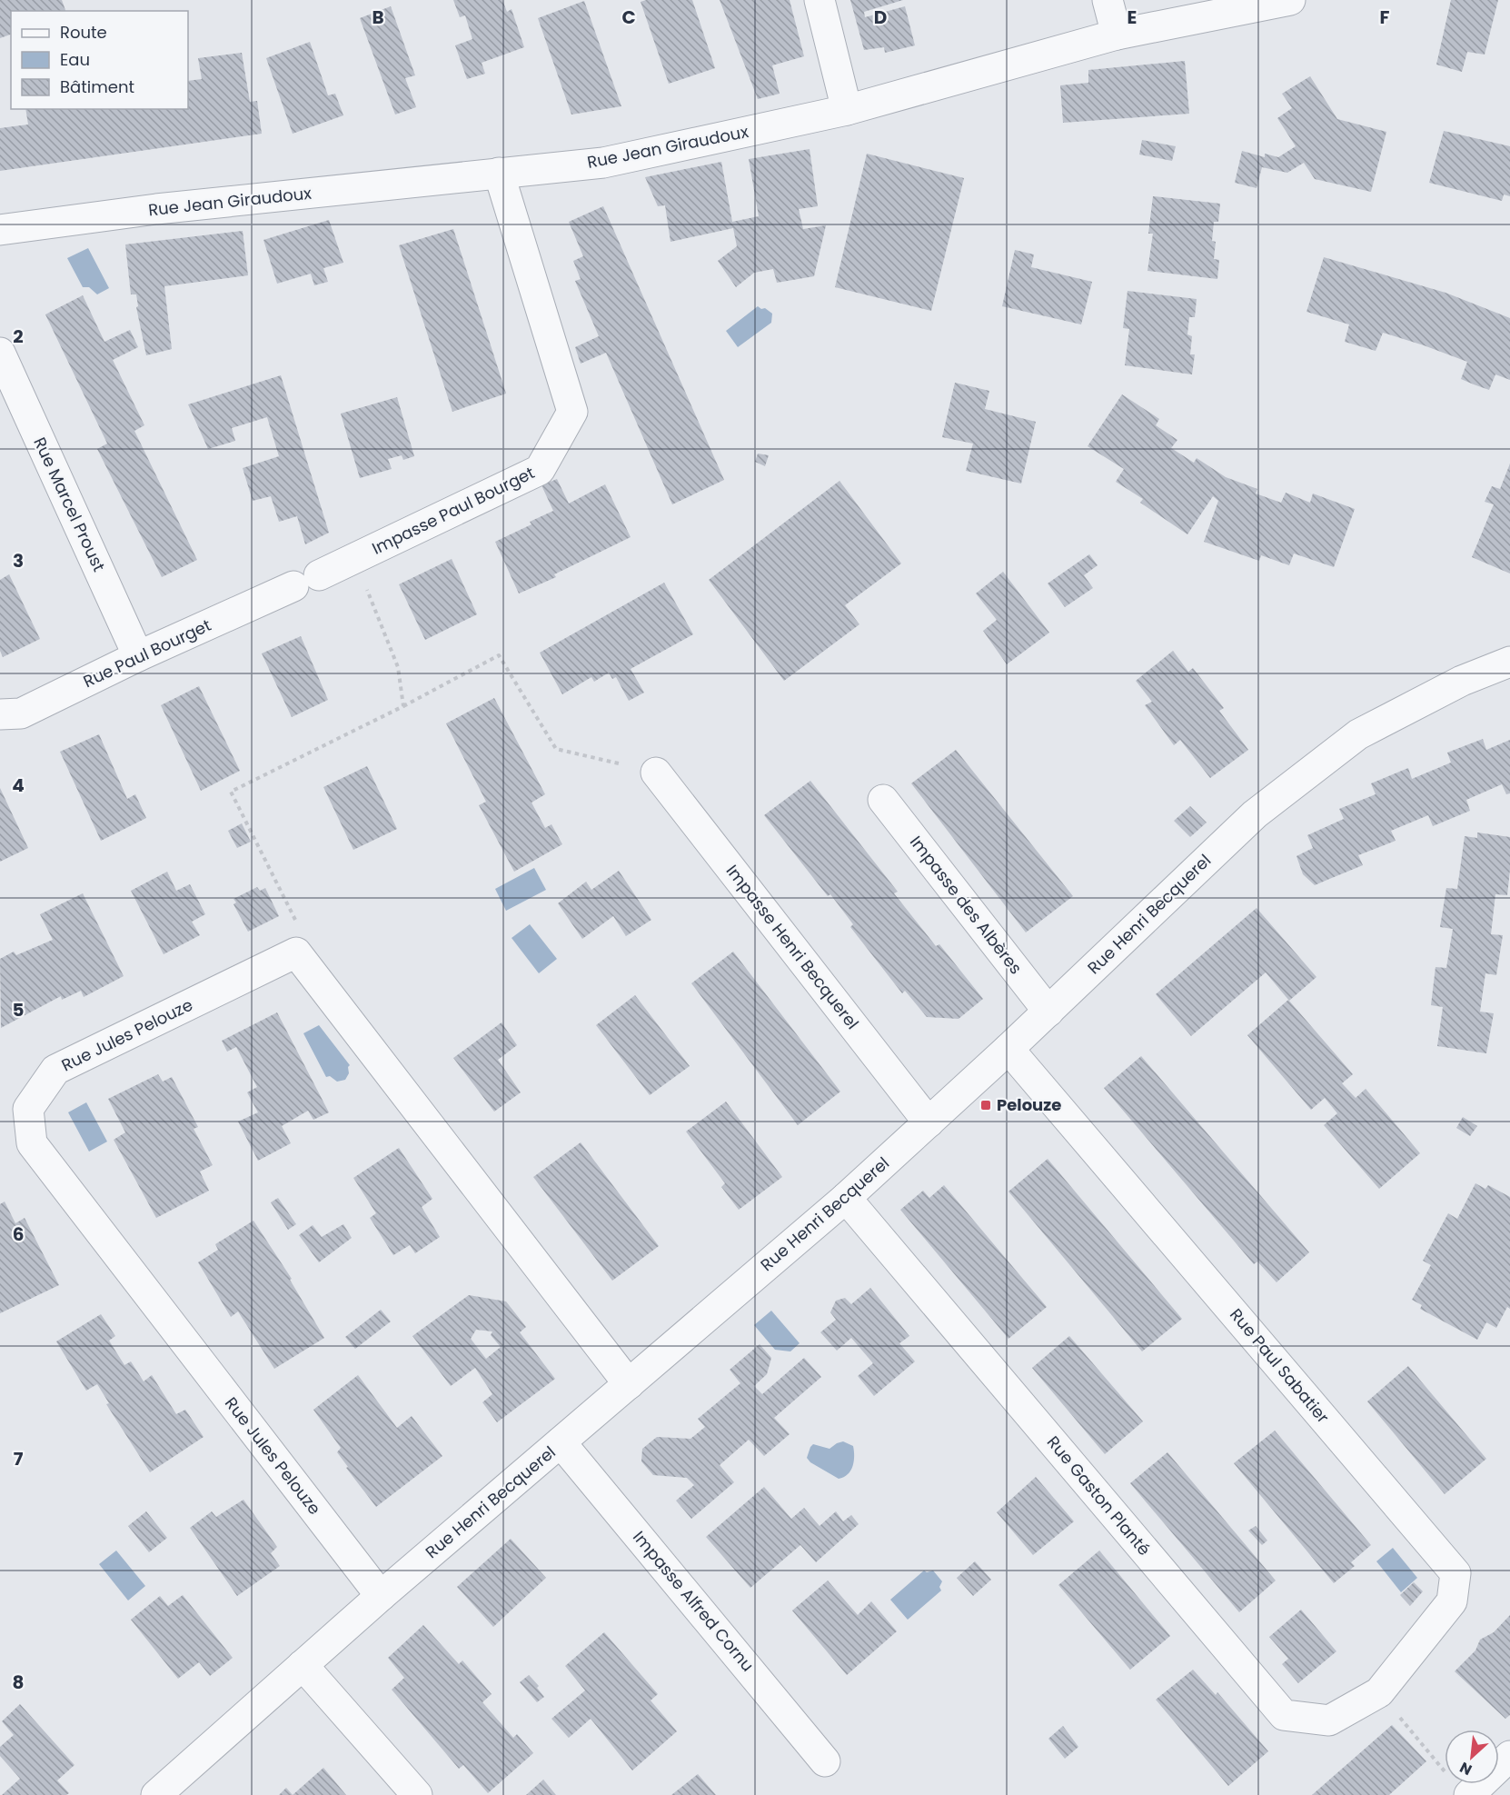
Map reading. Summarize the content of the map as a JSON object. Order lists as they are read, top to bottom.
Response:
{
  "streets": {
    "street": [
      "Rue Jean Giraudoux",
      "Rue Marcel Proust",
      "Impasse Paul Bourget",
      "Rue Paul Bourget",
      "Impasse des Albères",
      "Rue Henri Becquerel",
      "Impasse Henri Becquerel",
      "Rue Jules Pelouze",
      "Rue Paul Sabatier",
      "Rue Gaston Planté",
      "Impasse Alfred Cornu"
    ]
  },
  "crossings": [
    ["Rue Jean Giraudoux", "Impasse Paul Bourget"],
    ["Rue Marcel Proust", "Rue Paul Bourget"],
    ["Impasse Paul Bourget", "Rue Paul Bourget"],
    ["Impasse des Albères", "Rue Henri Becquerel"],
    ["Rue Henri Becquerel", "Impasse Henri Becquerel"],
    ["Rue Henri Becquerel", "Rue Jules Pelouze"],
    ["Rue Henri Becquerel", "Rue Paul Sabatier"],
    ["Rue Henri Becquerel", "Rue Gaston Planté"],
    ["Rue Henri Becquerel", "Impasse Alfred Cornu"],
    ["Rue Paul Sabatier", "Rue Gaston Planté"]
  ],
  "places": {
    "transit": ["Pelouze"]
  },
  "legend": ["Route", "Eau", "Bâtiment"],
  "north": "bottom left",
  "grid": {
    "columns": [
      "B",
      "C",
      "D",
      "E",
      "F"
    ],
    "rows": [
      "2",
      "3",
      "4",
      "5",
      "6",
      "7",
      "8"
    ]
  }
}
